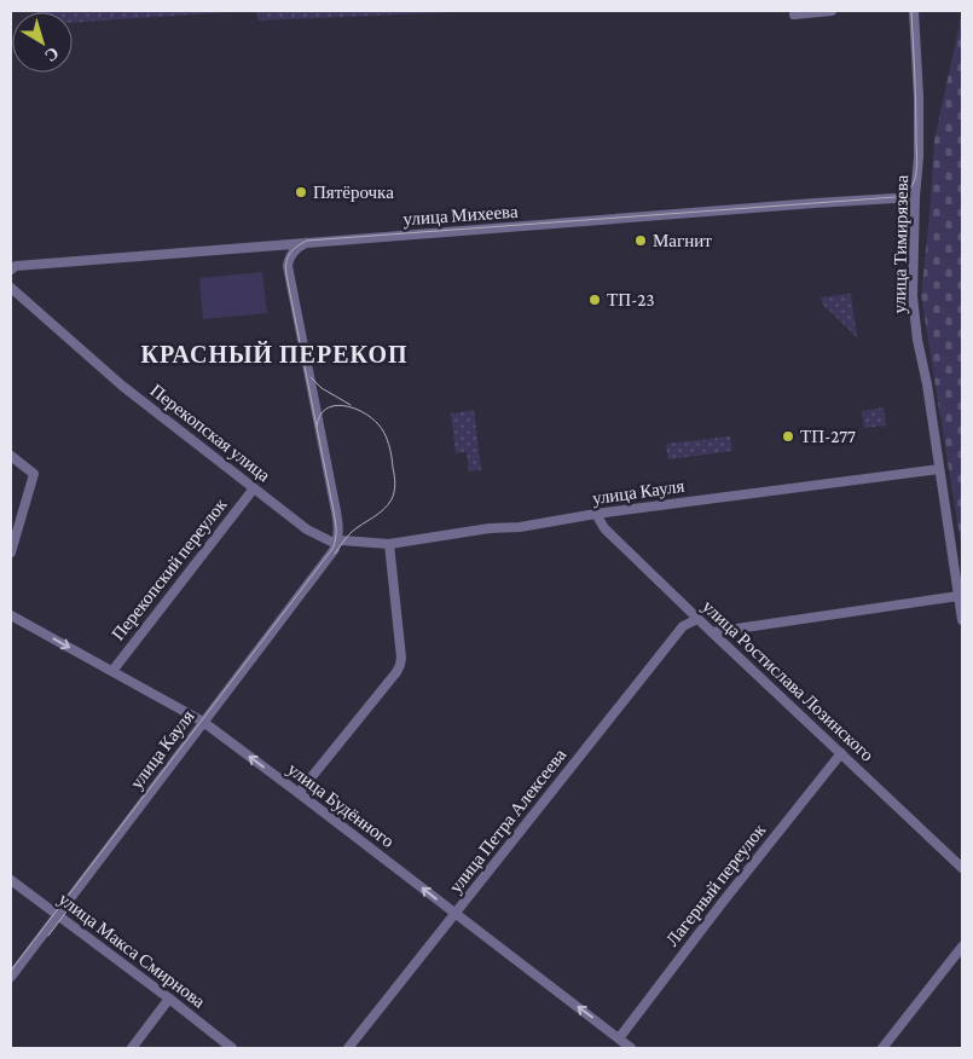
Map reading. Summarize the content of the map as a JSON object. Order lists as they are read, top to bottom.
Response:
{
  "streets": {
    "street": [
      "улица Михеева",
      "улица Тимирязева",
      "Перекопская улица",
      "улица Кауля",
      "Перекопский переулок",
      "улица Ростислава Лозинского",
      "улица Будённого",
      "улица Петра Алексеева",
      "Лагерный переулок",
      "улица Макса Смирнова"
    ]
  },
  "crossings": [
    ["улица Михеева", "улица Тимирязева"],
    ["улица Тимирязева", "улица Кауля"],
    ["Перекопская улица", "улица Кауля"],
    ["Перекопская улица", "Перекопский переулок"],
    ["улица Кауля", "улица Ростислава Лозинского"],
    ["улица Кауля", "улица Будённого"],
    ["улица Кауля", "улица Макса Смирнова"],
    ["Перекопский переулок", "улица Будённого"],
    ["улица Ростислава Лозинского", "улица Петра Алексеева"],
    ["улица Ростислава Лозинского", "Лагерный переулок"],
    ["улица Будённого", "улица Петра Алексеева"],
    ["улица Будённого", "Лагерный переулок"]
  ],
  "districts": ["КРАСНЫЙ ПЕРЕКОП"],
  "places": [
    "Пятёрочка",
    "Магнит",
    "ТП-23",
    "ТП-277"
  ],
  "north": "bottom right"
}
